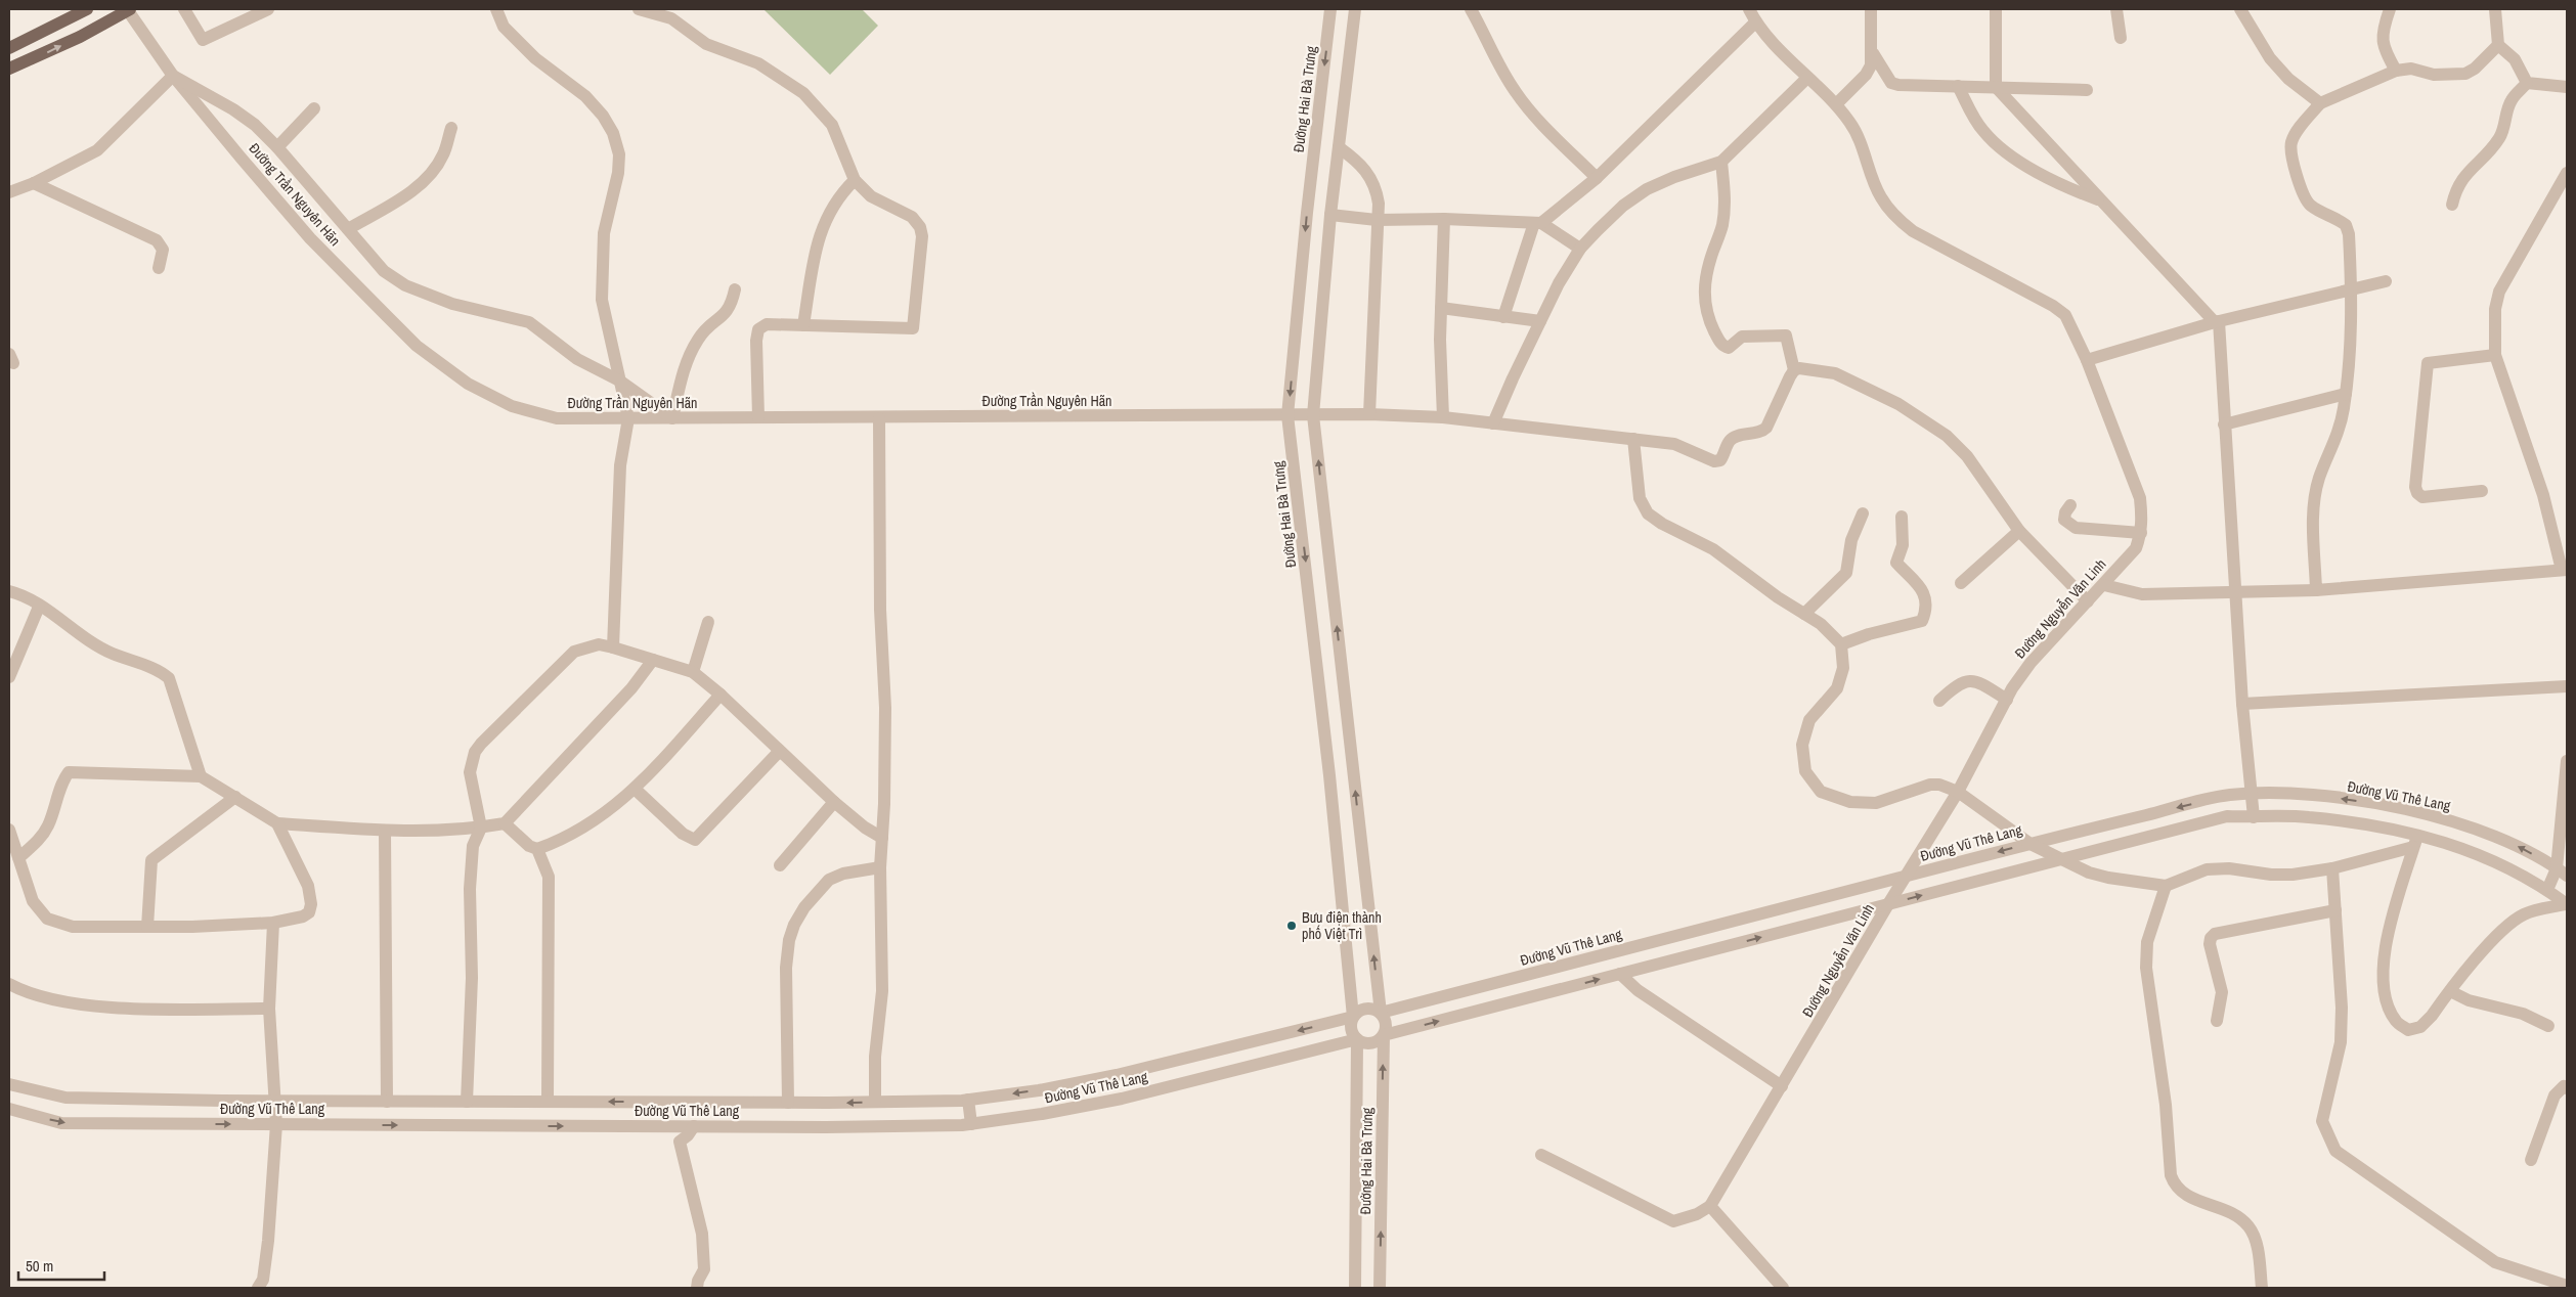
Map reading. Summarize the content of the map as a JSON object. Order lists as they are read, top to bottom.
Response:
{
  "streets": {
    "street": [
      "Đường Hai Bà Trưng",
      "Đường Trần Nguyên Hãn",
      "Đường Nguyễn Văn Linh",
      "Đường Vũ Thê Lang"
    ]
  },
  "crossings": [
    ["Đường Hai Bà Trưng", "Đường Trần Nguyên Hãn"],
    ["Đường Hai Bà Trưng", "Đường Vũ Thê Lang"],
    ["Đường Nguyễn Văn Linh", "Đường Vũ Thê Lang"]
  ],
  "places": ["Bưu điện thành phố Việt Trì"],
  "scale_bar": "50 m"
}
